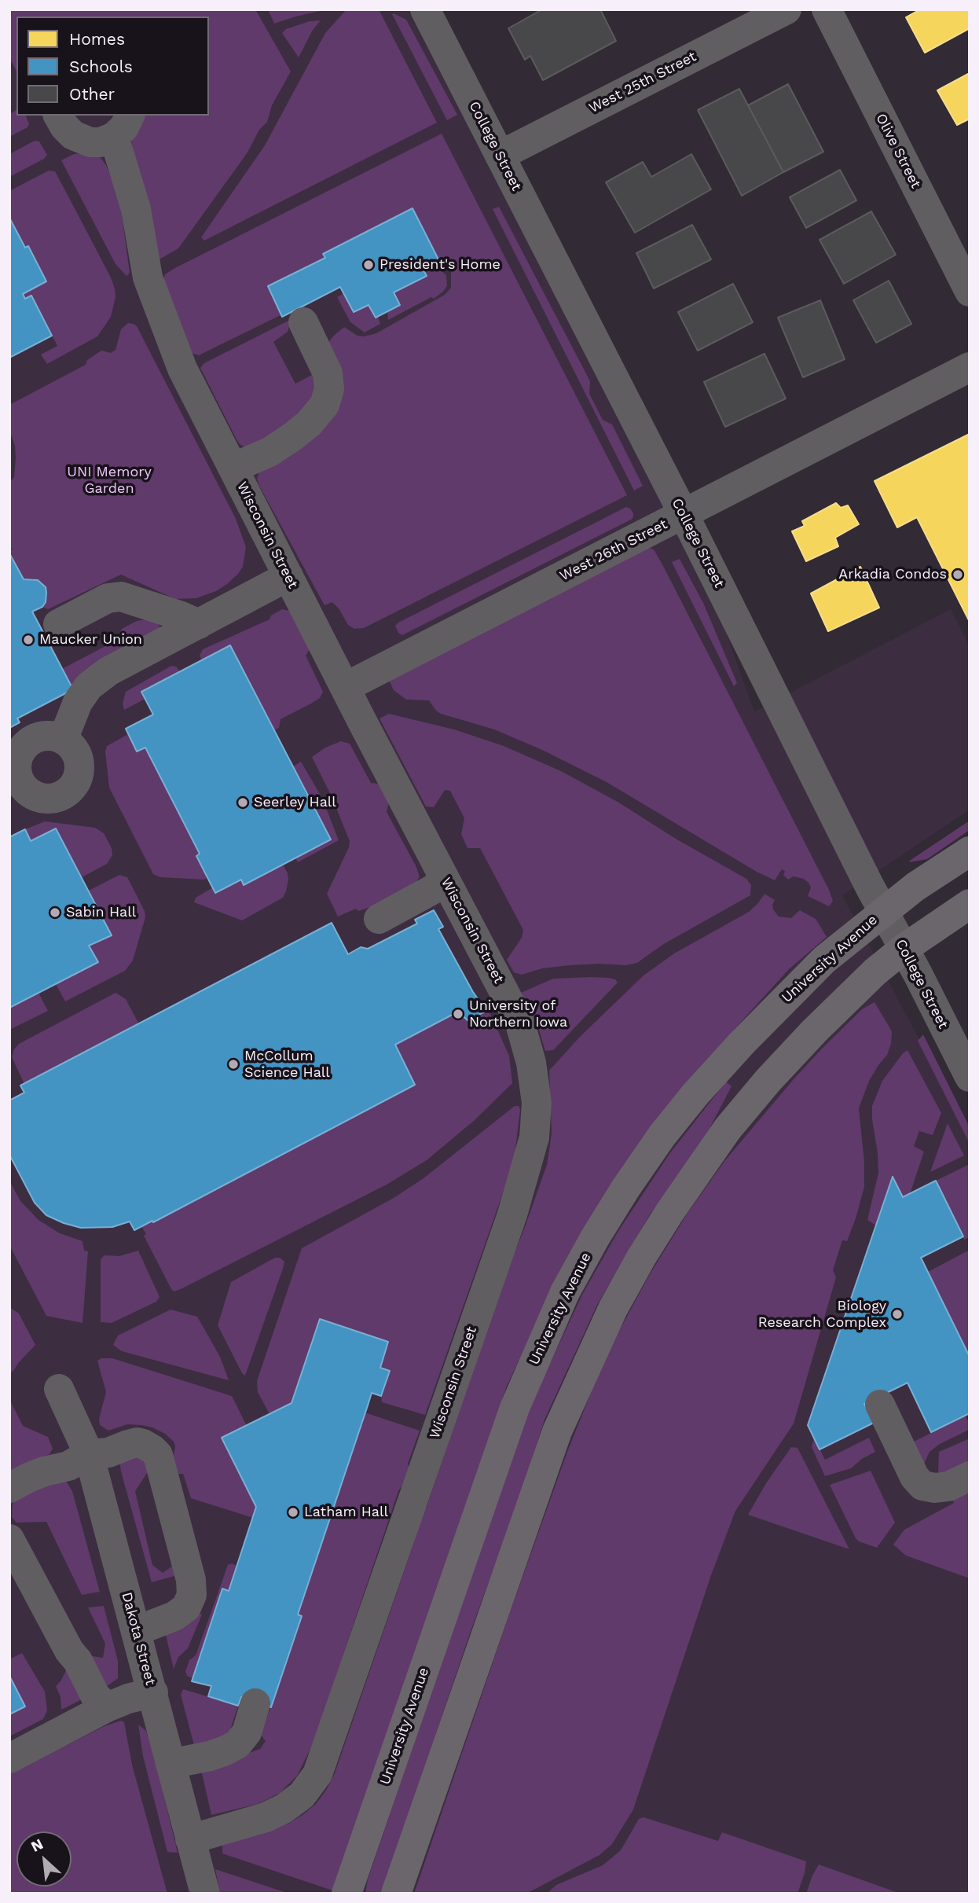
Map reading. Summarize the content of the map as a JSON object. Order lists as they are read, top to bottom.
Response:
{
  "streets": {
    "main road": ["University Avenue"],
    "street": [
      "West 25th Street",
      "College Street",
      "Olive Street",
      "Wisconsin Street",
      "West 26th Street",
      "Dakota Street"
    ]
  },
  "crossings": [
    ["West 25th Street", "College Street"],
    ["College Street", "West 26th Street"],
    ["College Street", "University Avenue"],
    ["Wisconsin Street", "West 26th Street"],
    ["Wisconsin Street", "Dakota Street"]
  ],
  "parks": ["UNI Memory Garden"],
  "places": [
    "President's Home",
    "Arkadia Condos",
    "Maucker Union",
    "Seerley Hall",
    "Sabin Hall",
    "University of Northern Iowa",
    "McCollum Science Hall",
    "Biology Research Complex",
    "Latham Hall"
  ],
  "legend": ["Homes", "Schools", "Other"],
  "north": "top left"
}
